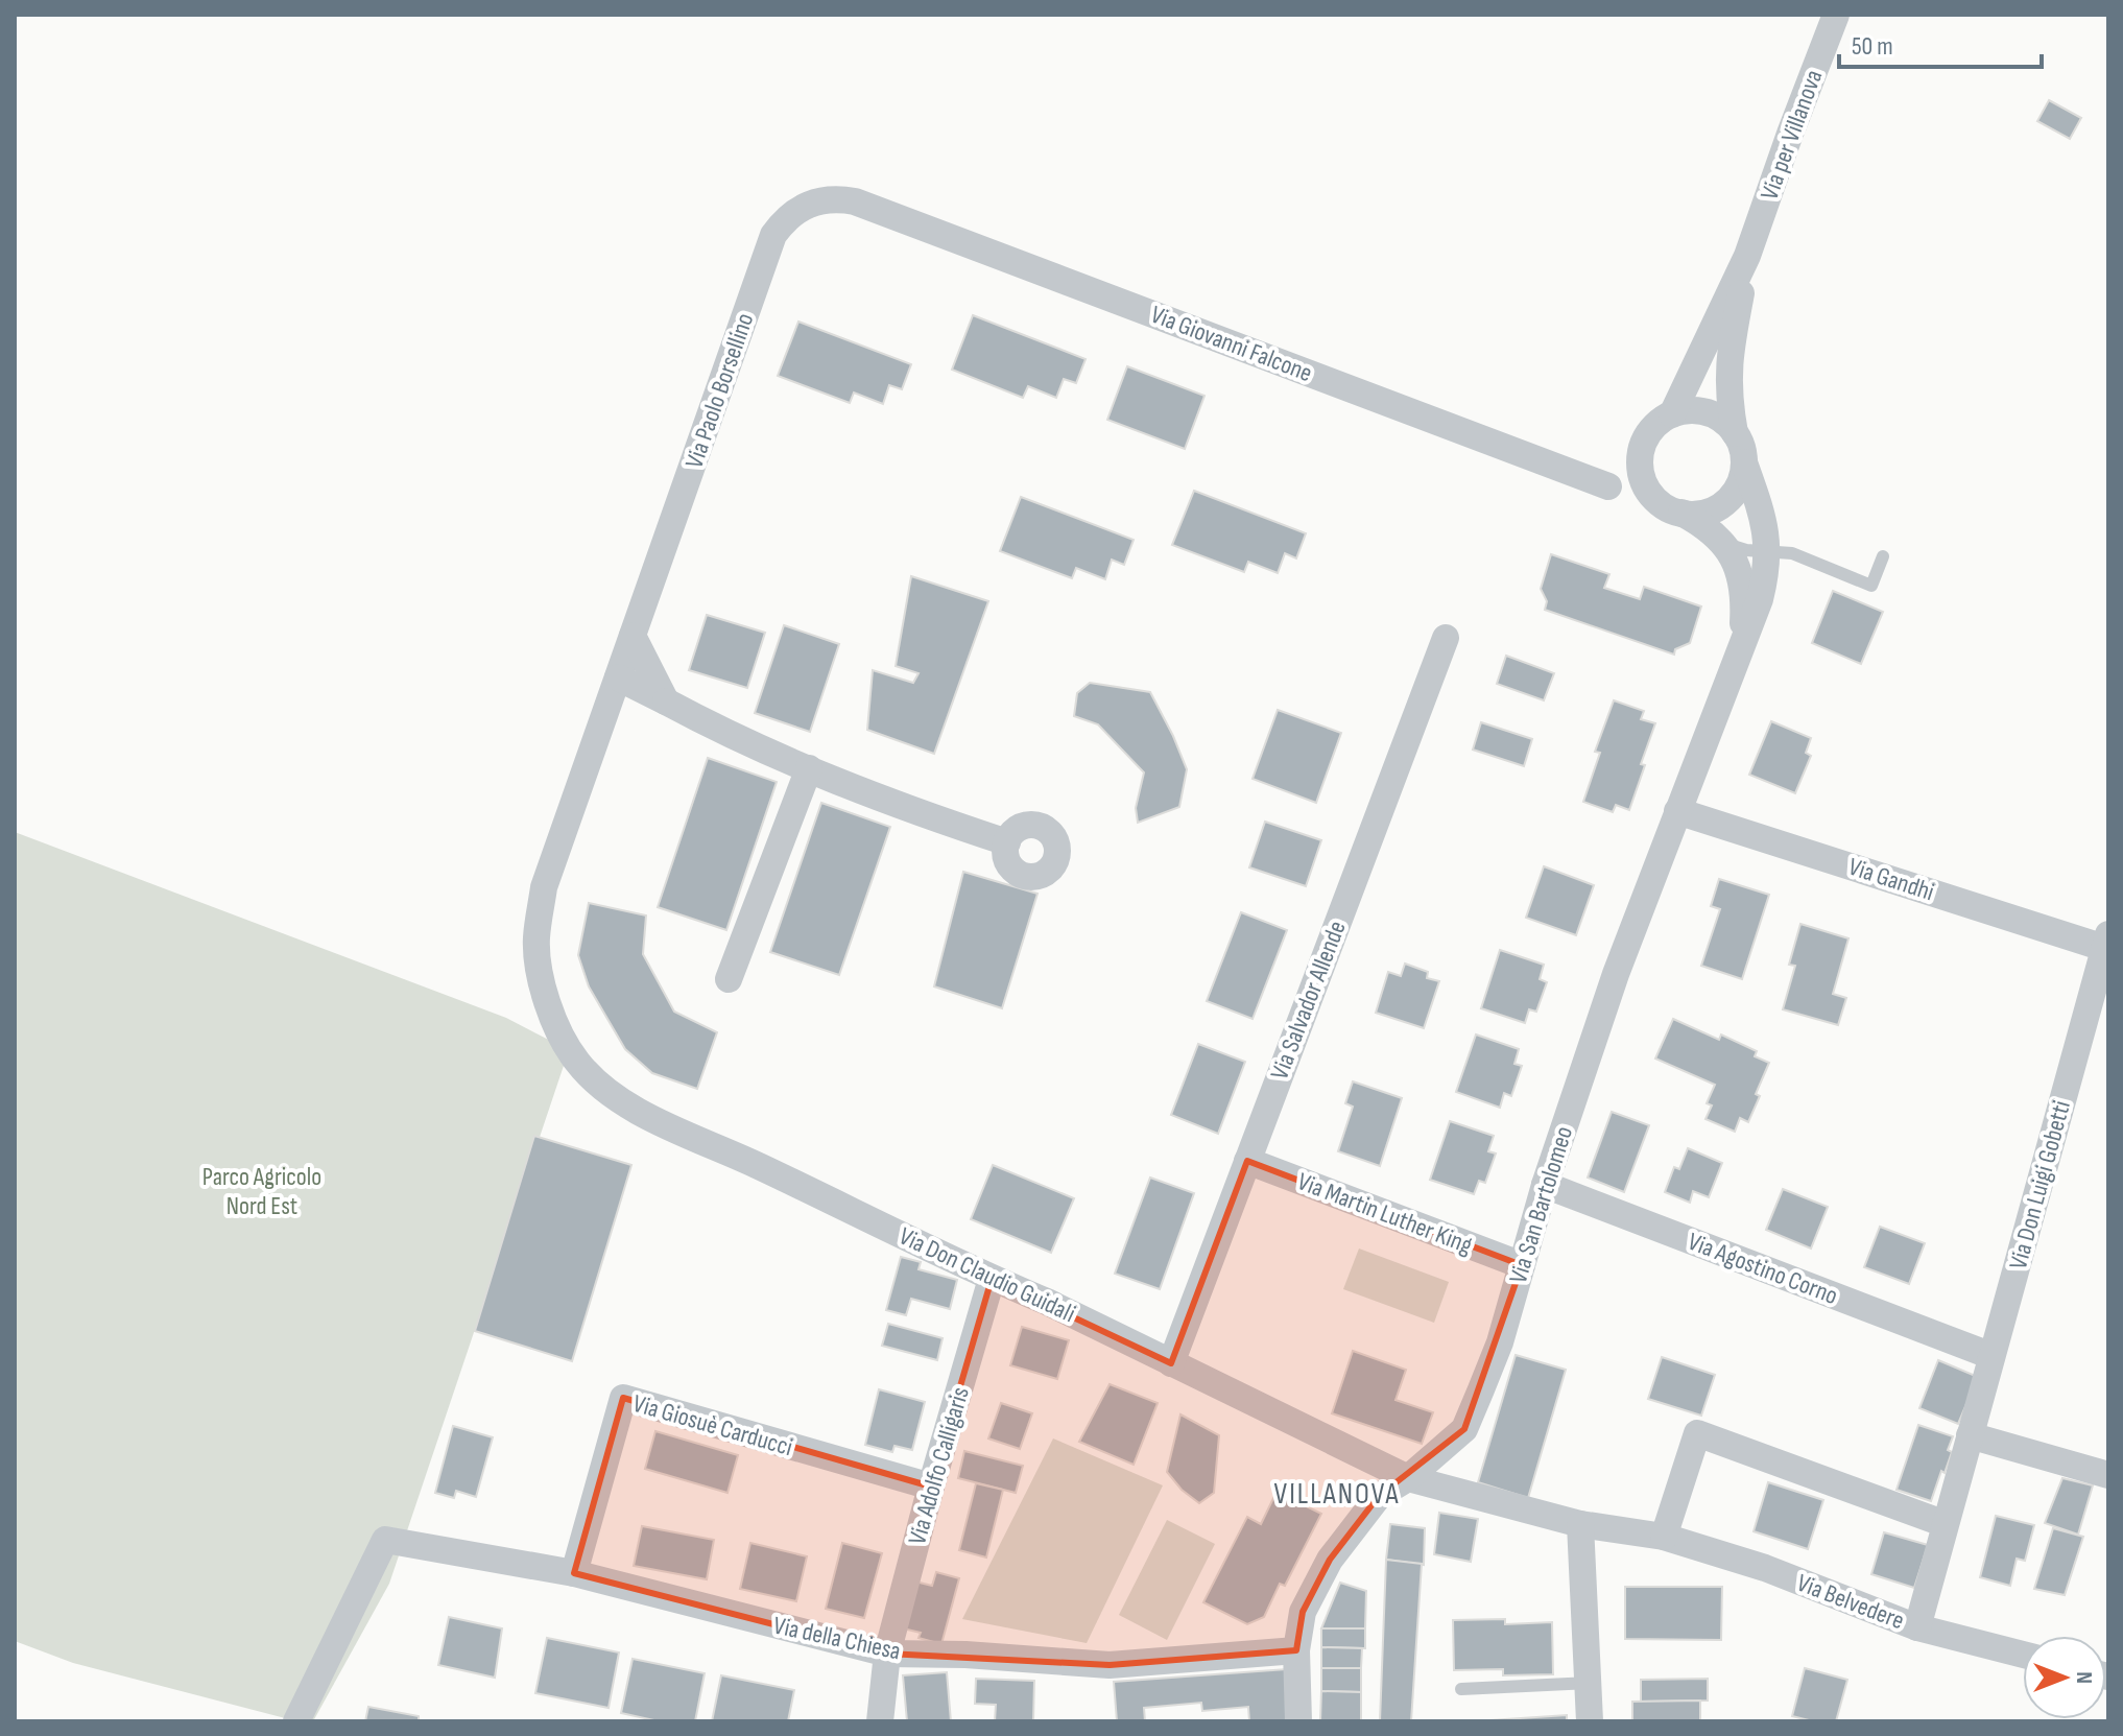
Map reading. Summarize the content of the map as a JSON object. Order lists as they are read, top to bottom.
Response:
{
  "streets": {
    "street": [
      "Via per Villanova",
      "Via Giovanni Falcone",
      "Via Paolo Borsellino",
      "Via Gandhi",
      "Via Salvador Allende",
      "Via Don Luigi Gobetti",
      "Via San Bartolomeo",
      "Via Martin Luther King",
      "Via Agostino Corno",
      "Via Don Claudio Guidali",
      "Via Giosuè Carducci",
      "Via Adolfo Calligaris",
      "Via Belvedere",
      "Via della Chiesa"
    ]
  },
  "crossings": [
    ["Via per Villanova", "Via San Bartolomeo"],
    ["Via Giovanni Falcone", "Via Paolo Borsellino"],
    ["Via Giovanni Falcone", "Via San Bartolomeo"],
    ["Via Paolo Borsellino", "Via Don Claudio Guidali"],
    ["Via Gandhi", "Via Don Luigi Gobetti"],
    ["Via Gandhi", "Via San Bartolomeo"],
    ["Via Salvador Allende", "Via Martin Luther King"],
    ["Via Salvador Allende", "Via Don Claudio Guidali"],
    ["Via Don Luigi Gobetti", "Via Belvedere"],
    ["Via San Bartolomeo", "Via Martin Luther King"],
    ["Via San Bartolomeo", "Via Agostino Corno"],
    ["Via San Bartolomeo", "Via Don Claudio Guidali"],
    ["Via San Bartolomeo", "Via Belvedere"],
    ["Via San Bartolomeo", "Via della Chiesa"],
    ["Via Don Claudio Guidali", "Via Adolfo Calligaris"],
    ["Via Don Claudio Guidali", "Via Belvedere"],
    ["Via Giosuè Carducci", "Via Adolfo Calligaris"],
    ["Via Giosuè Carducci", "Via della Chiesa"],
    ["Via Adolfo Calligaris", "Via della Chiesa"]
  ],
  "districts": ["VILLANOVA"],
  "parks": ["Parco Agricolo Nord Est"],
  "scale_bar": "50 m",
  "north": "right"
}
